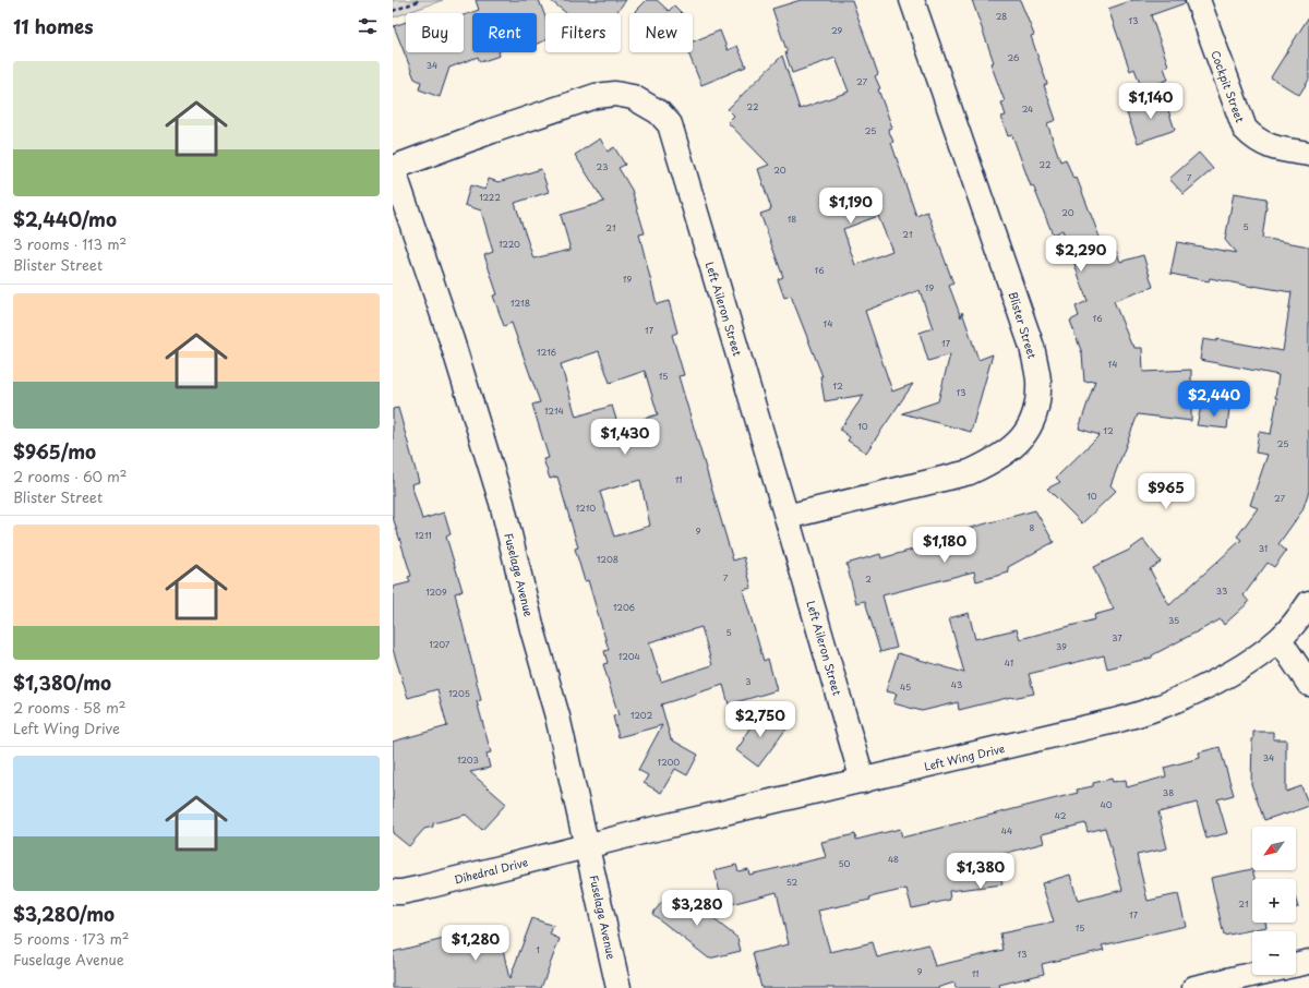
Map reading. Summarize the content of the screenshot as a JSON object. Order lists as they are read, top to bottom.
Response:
{
  "streets": {
    "street": [
      "Cockpit Street",
      "Left Aileron Street",
      "Blister Street",
      "Fuselage Avenue",
      "Left Wing Drive",
      "Dihedral Drive"
    ]
  },
  "crossings": [
    ["Left Aileron Street", "Blister Street"],
    ["Left Aileron Street", "Fuselage Avenue"],
    ["Left Aileron Street", "Left Wing Drive"],
    ["Fuselage Avenue", "Left Wing Drive"],
    ["Fuselage Avenue", "Dihedral Drive"],
    ["Left Wing Drive", "Dihedral Drive"]
  ],
  "house_numbers": [
    "28",
    "13",
    "29",
    "26",
    "34",
    "27",
    "22",
    "24",
    "25",
    "22",
    "23",
    "20",
    "7",
    "1222",
    "20",
    "18",
    "5",
    "21",
    "21",
    "1220",
    "16",
    "19",
    "19",
    "1218",
    "16",
    "14",
    "17",
    "17",
    "1216",
    "14",
    "15",
    "12",
    "13",
    "1214",
    "10",
    "12",
    "25",
    "11",
    "10",
    "27",
    "1210",
    "8",
    "9",
    "1211",
    "31",
    "1208",
    "7",
    "2",
    "33",
    "1209",
    "1206",
    "35",
    "5",
    "37",
    "1207",
    "39",
    "1204",
    "41",
    "3",
    "43",
    "45",
    "1205",
    "1202",
    "34",
    "1203",
    "1200",
    "38",
    "40",
    "42",
    "44",
    "48",
    "50",
    "52",
    "21",
    "17",
    "15",
    "1",
    "13",
    "9",
    "11"
  ],
  "north": "bottom left",
  "page": {
    "heading": "11 homes",
    "chip": [
      "Buy",
      "Rent",
      "Filters",
      "New"
    ],
    "list": [
      {
        "name": "$2,440/mo",
        "note": "3 rooms · 113 m² · Blister Street"
      },
      {
        "name": "$965/mo",
        "note": "2 rooms · 60 m² · Blister Street"
      },
      {
        "name": "$1,380/mo",
        "note": "2 rooms · 58 m² · Left Wing Drive"
      },
      {
        "name": "$3,280/mo",
        "note": "5 rooms · 173 m² · Fuselage Avenue"
      }
    ],
    "price": [
      "$1,140",
      "$1,190",
      "$2,290",
      "$2,440",
      "$1,430",
      "$965",
      "$1,180",
      "$2,750",
      "$1,380",
      "$3,280",
      "$1,280"
    ],
    "map_buttons": ["+", "−"]
  }
}
